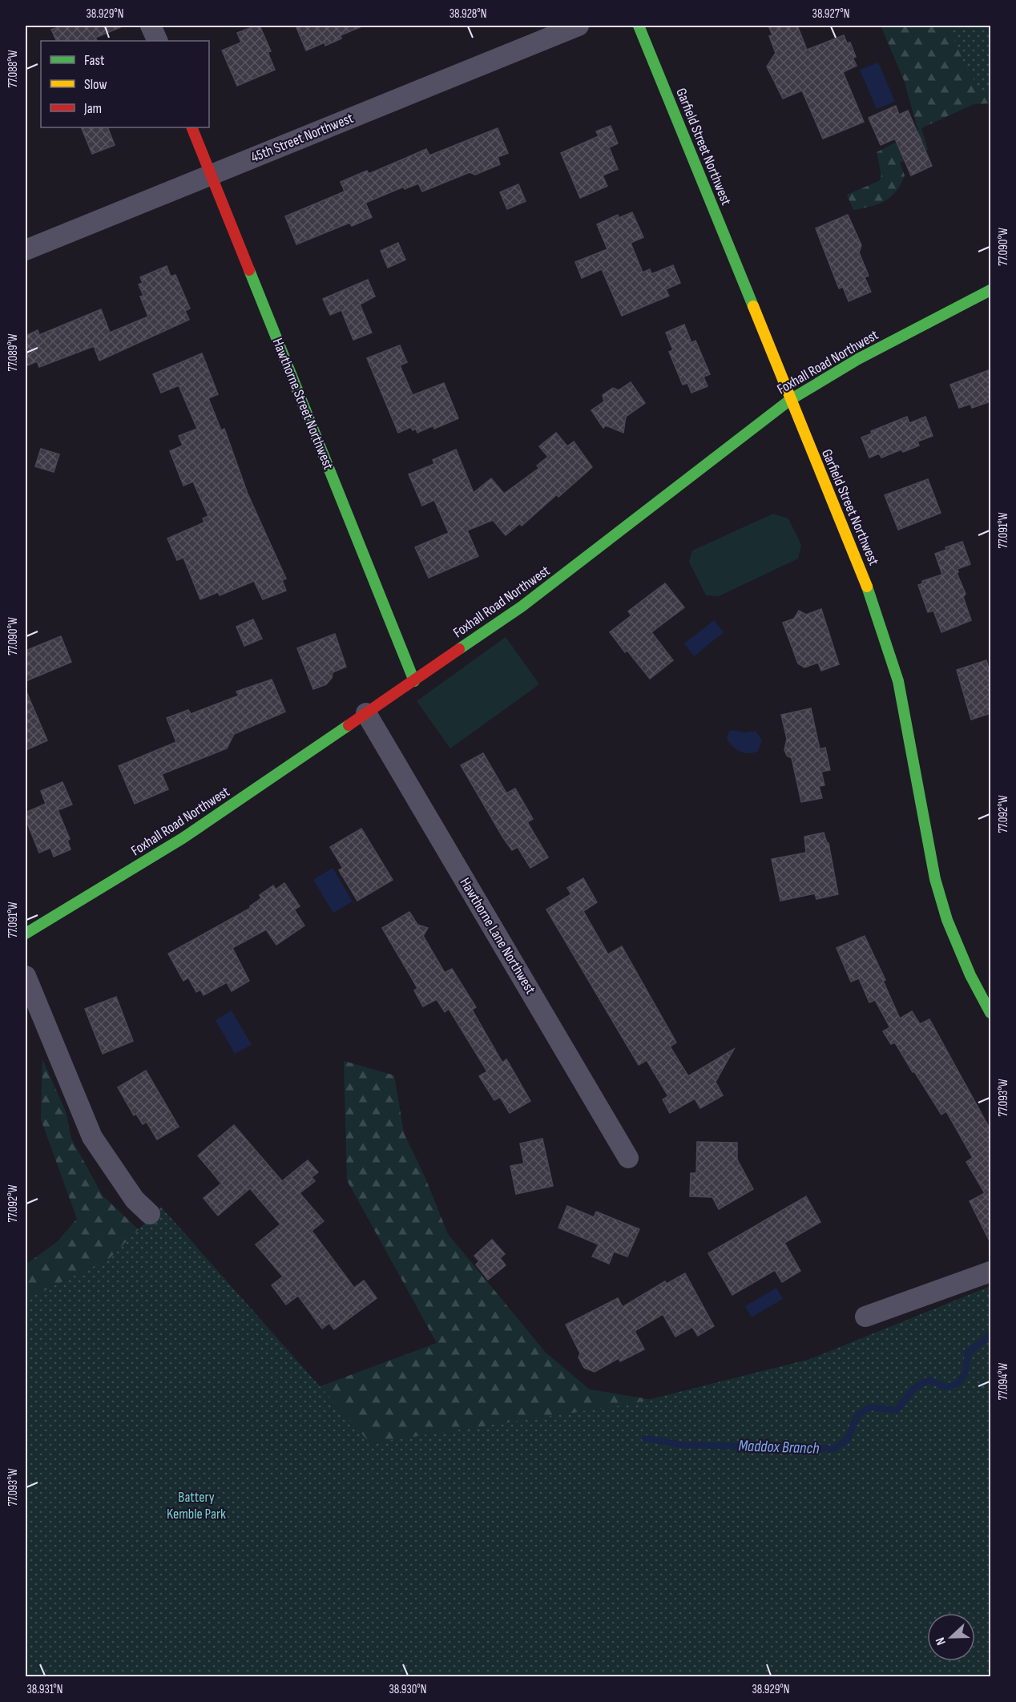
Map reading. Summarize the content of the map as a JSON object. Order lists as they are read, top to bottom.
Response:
{
  "streets": {
    "street": [
      "45th Street Northwest",
      "Garfield Street Northwest",
      "Foxhall Road Northwest",
      "Hawthorne Street Northwest",
      "Hawthorne Lane Northwest"
    ]
  },
  "crossings": [
    ["45th Street Northwest", "Hawthorne Street Northwest"],
    ["Garfield Street Northwest", "Foxhall Road Northwest"],
    ["Foxhall Road Northwest", "Hawthorne Street Northwest"],
    ["Foxhall Road Northwest", "Hawthorne Lane Northwest"]
  ],
  "water": ["Maddox Branch"],
  "parks": ["Battery Kemble Park"],
  "legend": ["Fast", "Slow", "Jam"],
  "north": "left",
  "coordinates": [
    "38.929°N",
    "38.928°N",
    "38.927°N",
    "77.088°W",
    "77.090°W",
    "77.089°W",
    "77.091°W",
    "77.092°W",
    "77.093°W",
    "77.094°W",
    "38.931°N",
    "38.930°N"
  ]
}
